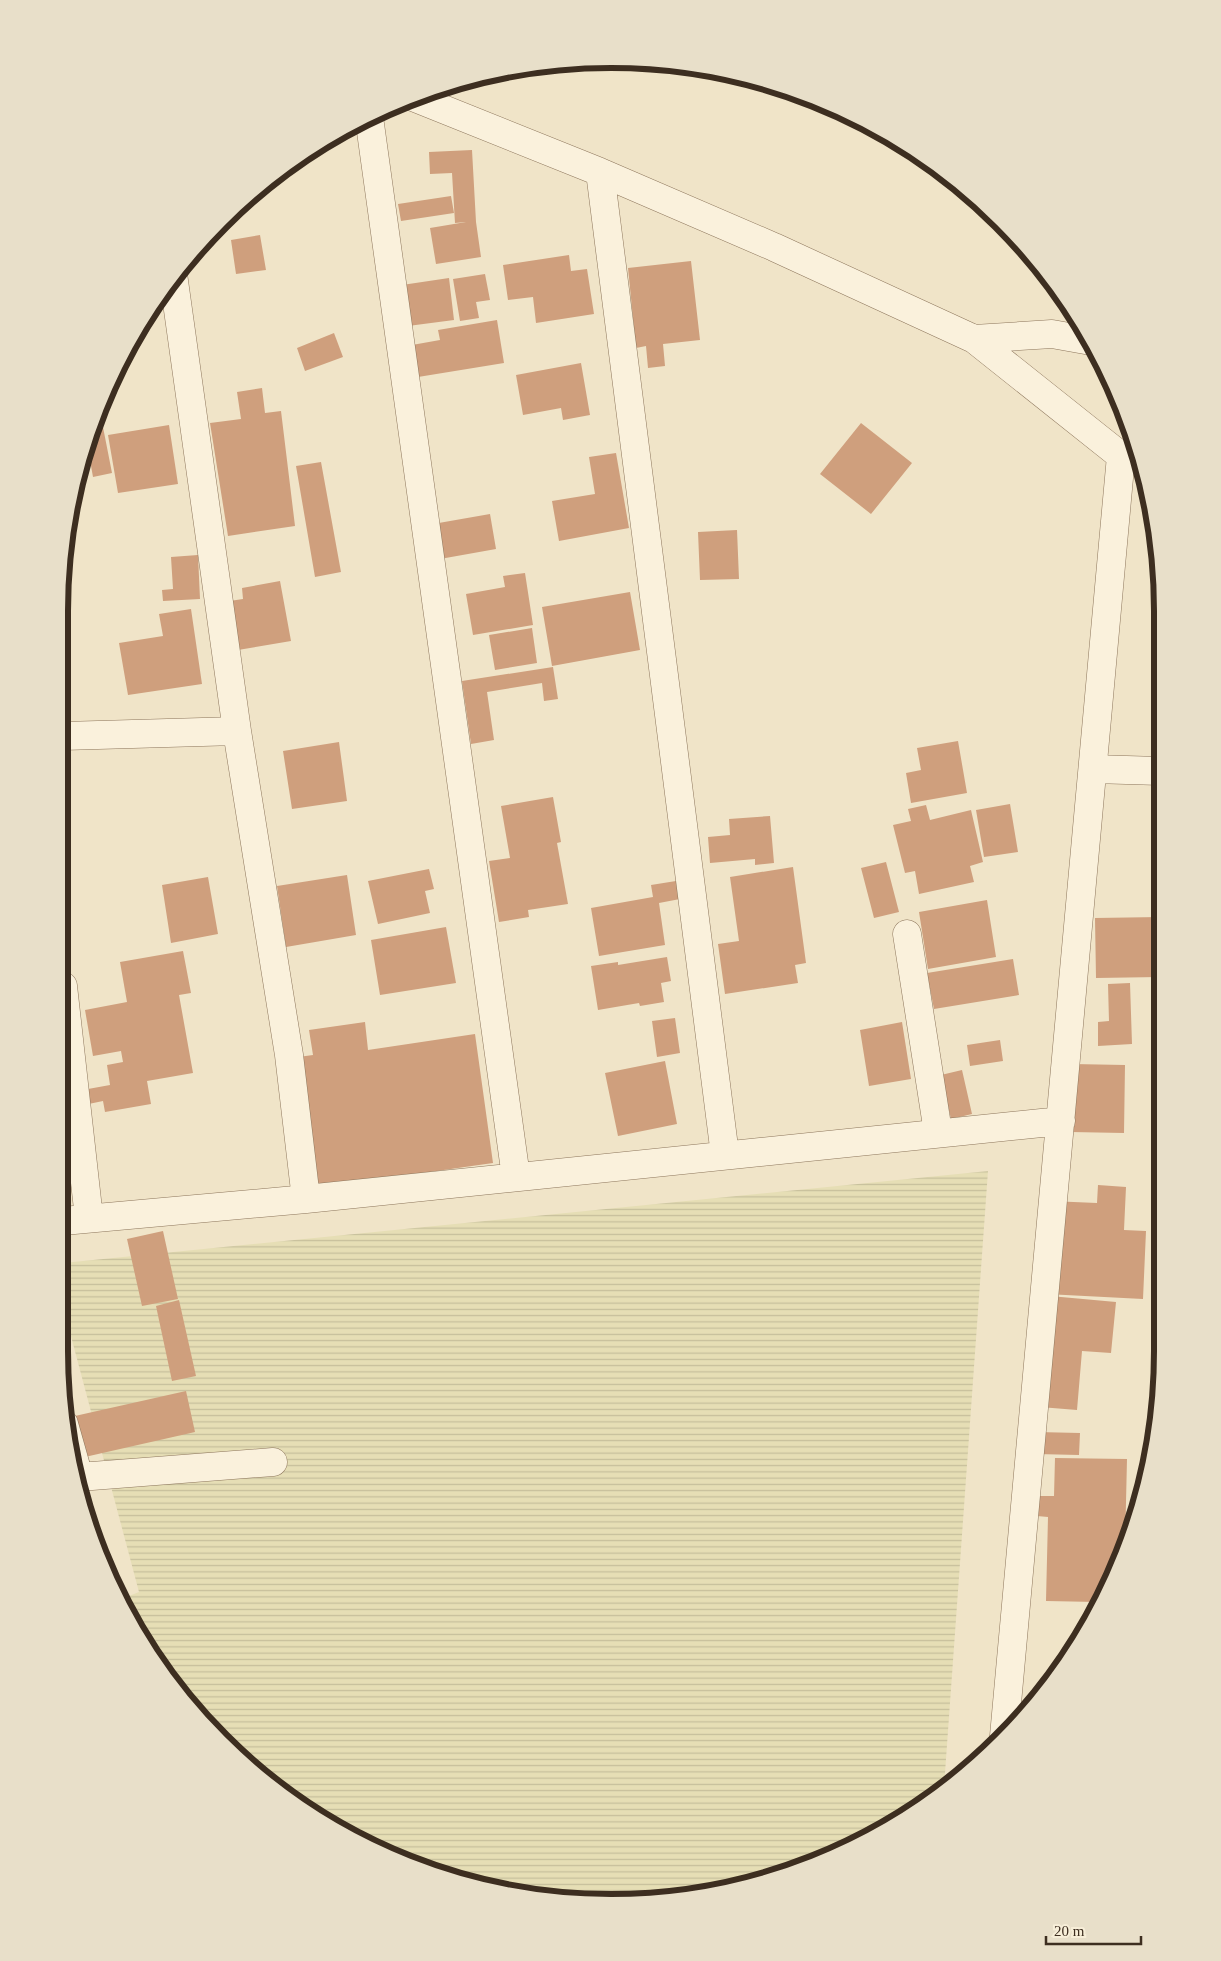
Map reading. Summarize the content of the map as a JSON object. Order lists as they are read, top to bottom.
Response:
{
  "scale_bar": "20 m"
}
